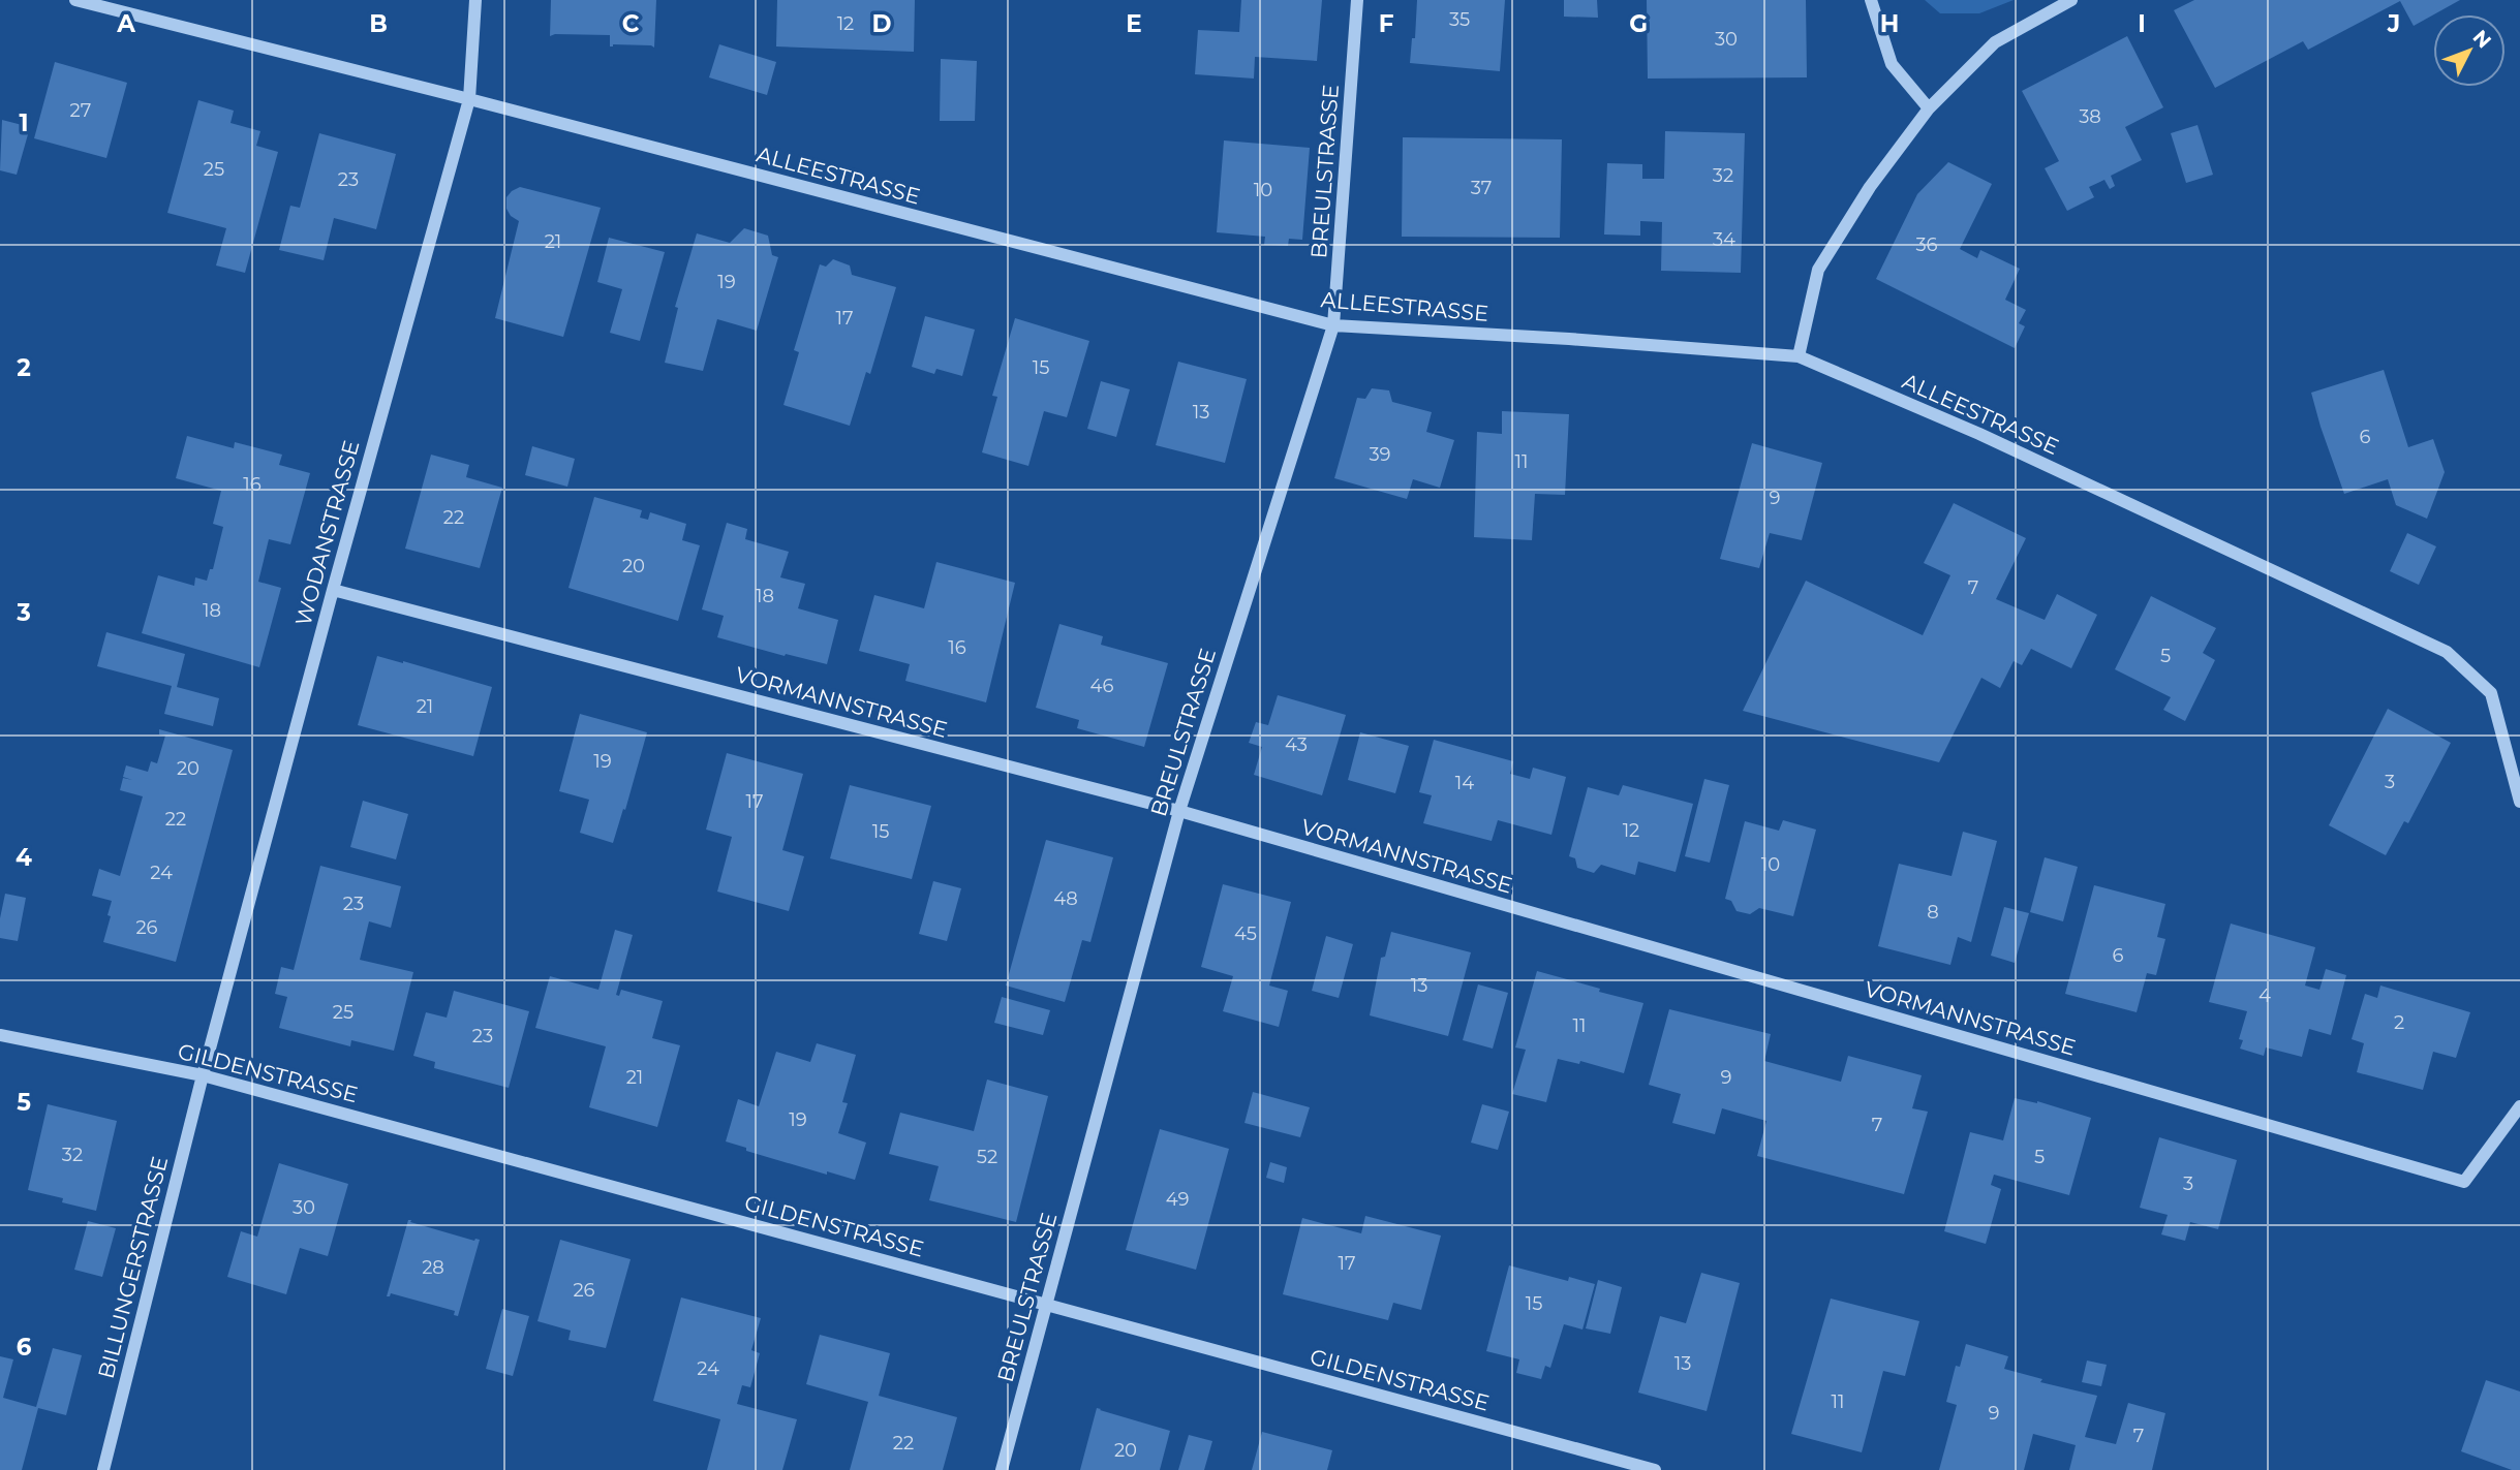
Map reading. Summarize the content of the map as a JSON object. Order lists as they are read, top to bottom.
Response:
{
  "streets": {
    "street": [
      "BREULSTRASSE",
      "ALLEESTRASSE",
      "WODANSTRASSE",
      "VORMANNSTRASSE",
      "GILDENSTRASSE",
      "BILLUNGERSTRASSE"
    ]
  },
  "crossings": [
    ["BREULSTRASSE", "ALLEESTRASSE"],
    ["BREULSTRASSE", "VORMANNSTRASSE"],
    ["BREULSTRASSE", "GILDENSTRASSE"],
    ["ALLEESTRASSE", "WODANSTRASSE"],
    ["WODANSTRASSE", "VORMANNSTRASSE"],
    ["WODANSTRASSE", "GILDENSTRASSE"],
    ["WODANSTRASSE", "BILLUNGERSTRASSE"],
    ["GILDENSTRASSE", "BILLUNGERSTRASSE"]
  ],
  "house_numbers": [
    "35",
    "12",
    "30",
    "27",
    "38",
    "25",
    "32",
    "23",
    "37",
    "10",
    "34",
    "21",
    "36",
    "19",
    "17",
    "15",
    "13",
    "6",
    "39",
    "11",
    "16",
    "9",
    "22",
    "20",
    "7",
    "18",
    "18",
    "16",
    "5",
    "46",
    "21",
    "43",
    "19",
    "20",
    "3",
    "14",
    "17",
    "22",
    "12",
    "15",
    "10",
    "24",
    "48",
    "23",
    "8",
    "26",
    "45",
    "6",
    "13",
    "4",
    "25",
    "2",
    "11",
    "23",
    "21",
    "9",
    "19",
    "7",
    "32",
    "52",
    "5",
    "3",
    "49",
    "30",
    "17",
    "28",
    "26",
    "15",
    "13",
    "24",
    "11",
    "9",
    "7",
    "22",
    "20"
  ],
  "north": "top right",
  "grid": {
    "columns": [
      "A",
      "B",
      "C",
      "D",
      "E",
      "F",
      "G",
      "H",
      "I",
      "J"
    ],
    "rows": [
      "1",
      "2",
      "3",
      "4",
      "5",
      "6"
    ]
  }
}
